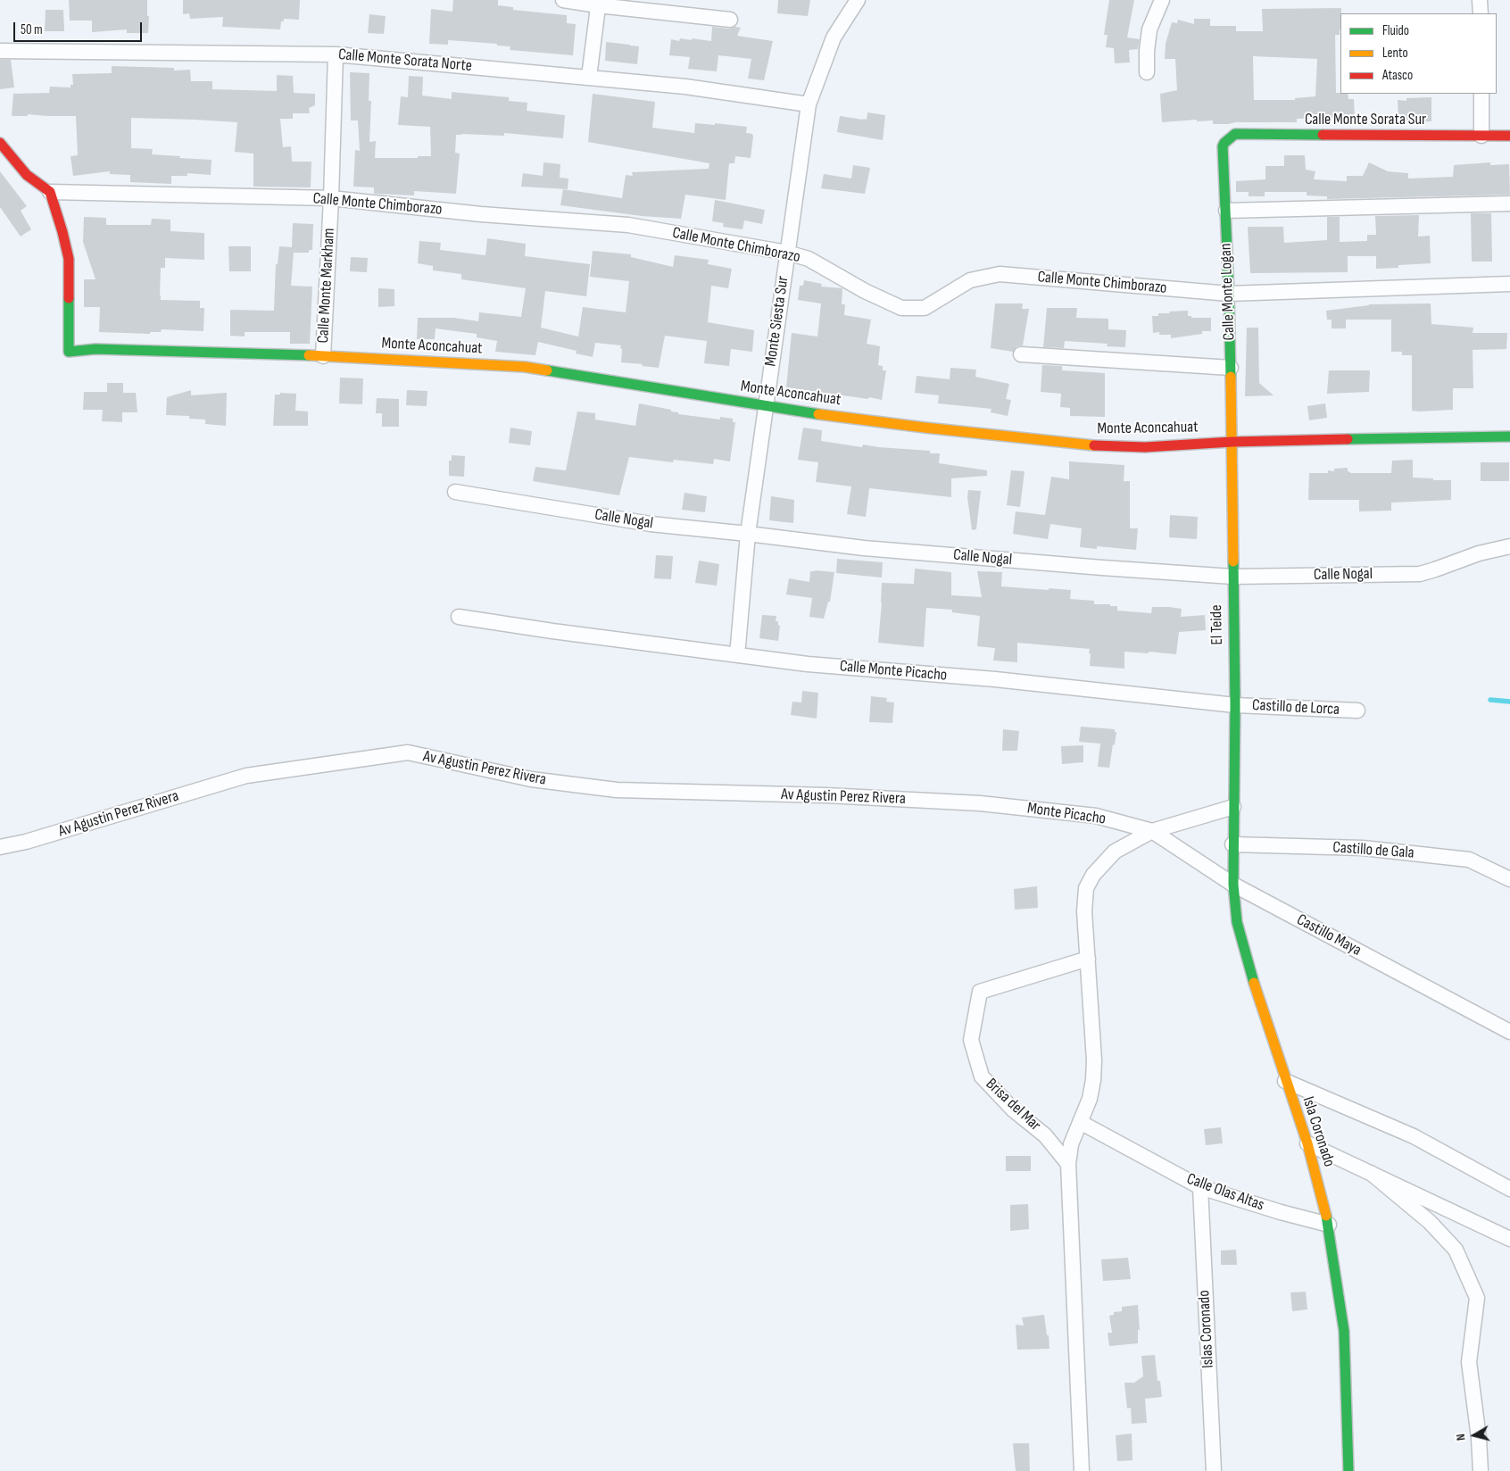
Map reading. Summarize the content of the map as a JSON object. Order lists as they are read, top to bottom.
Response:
{
  "streets": {
    "street": [
      "Calle Monte Sorata Norte",
      "Calle Monte Sorata Sur",
      "Calle Monte Chimborazo",
      "Calle Monte Markham",
      "Calle Monte Logan",
      "Monte Siesta Sur",
      "Monte Aconcahuat",
      "Calle Nogal",
      "El Teide",
      "Calle Monte Picacho",
      "Castillo de Lorca",
      "Av Agustin Perez Rivera",
      "Monte Picacho",
      "Castillo de Gala",
      "Castillo Maya",
      "Brisa del Mar",
      "Isla Coronado",
      "Calle Olas Altas",
      "Islas Coronado"
    ]
  },
  "crossings": [
    ["Calle Monte Sorata Norte", "Calle Monte Markham"],
    ["Calle Monte Sorata Norte", "Monte Siesta Sur"],
    ["Calle Monte Sorata Sur", "Calle Monte Logan"],
    ["Calle Monte Chimborazo", "Calle Monte Markham"],
    ["Calle Monte Chimborazo", "Calle Monte Logan"],
    ["Calle Monte Chimborazo", "Monte Siesta Sur"],
    ["Calle Monte Chimborazo", "Monte Aconcahuat"],
    ["Calle Monte Markham", "Monte Aconcahuat"],
    ["Calle Monte Logan", "Monte Aconcahuat"],
    ["Calle Monte Logan", "El Teide"],
    ["Monte Siesta Sur", "Monte Aconcahuat"],
    ["Monte Siesta Sur", "Calle Nogal"],
    ["Monte Siesta Sur", "Calle Monte Picacho"],
    ["Monte Aconcahuat", "El Teide"],
    ["Calle Nogal", "El Teide"],
    ["El Teide", "Calle Monte Picacho"],
    ["El Teide", "Castillo de Lorca"],
    ["El Teide", "Isla Coronado"],
    ["Calle Monte Picacho", "Castillo de Lorca"],
    ["Av Agustin Perez Rivera", "Monte Picacho"],
    ["Monte Picacho", "Castillo Maya"],
    ["Castillo de Gala", "Isla Coronado"],
    ["Castillo Maya", "Isla Coronado"],
    ["Isla Coronado", "Calle Olas Altas"],
    ["Calle Olas Altas", "Islas Coronado"]
  ],
  "legend": ["Fluido", "Lento", "Atasco"],
  "scale_bar": "50 m",
  "north": "left"
}
